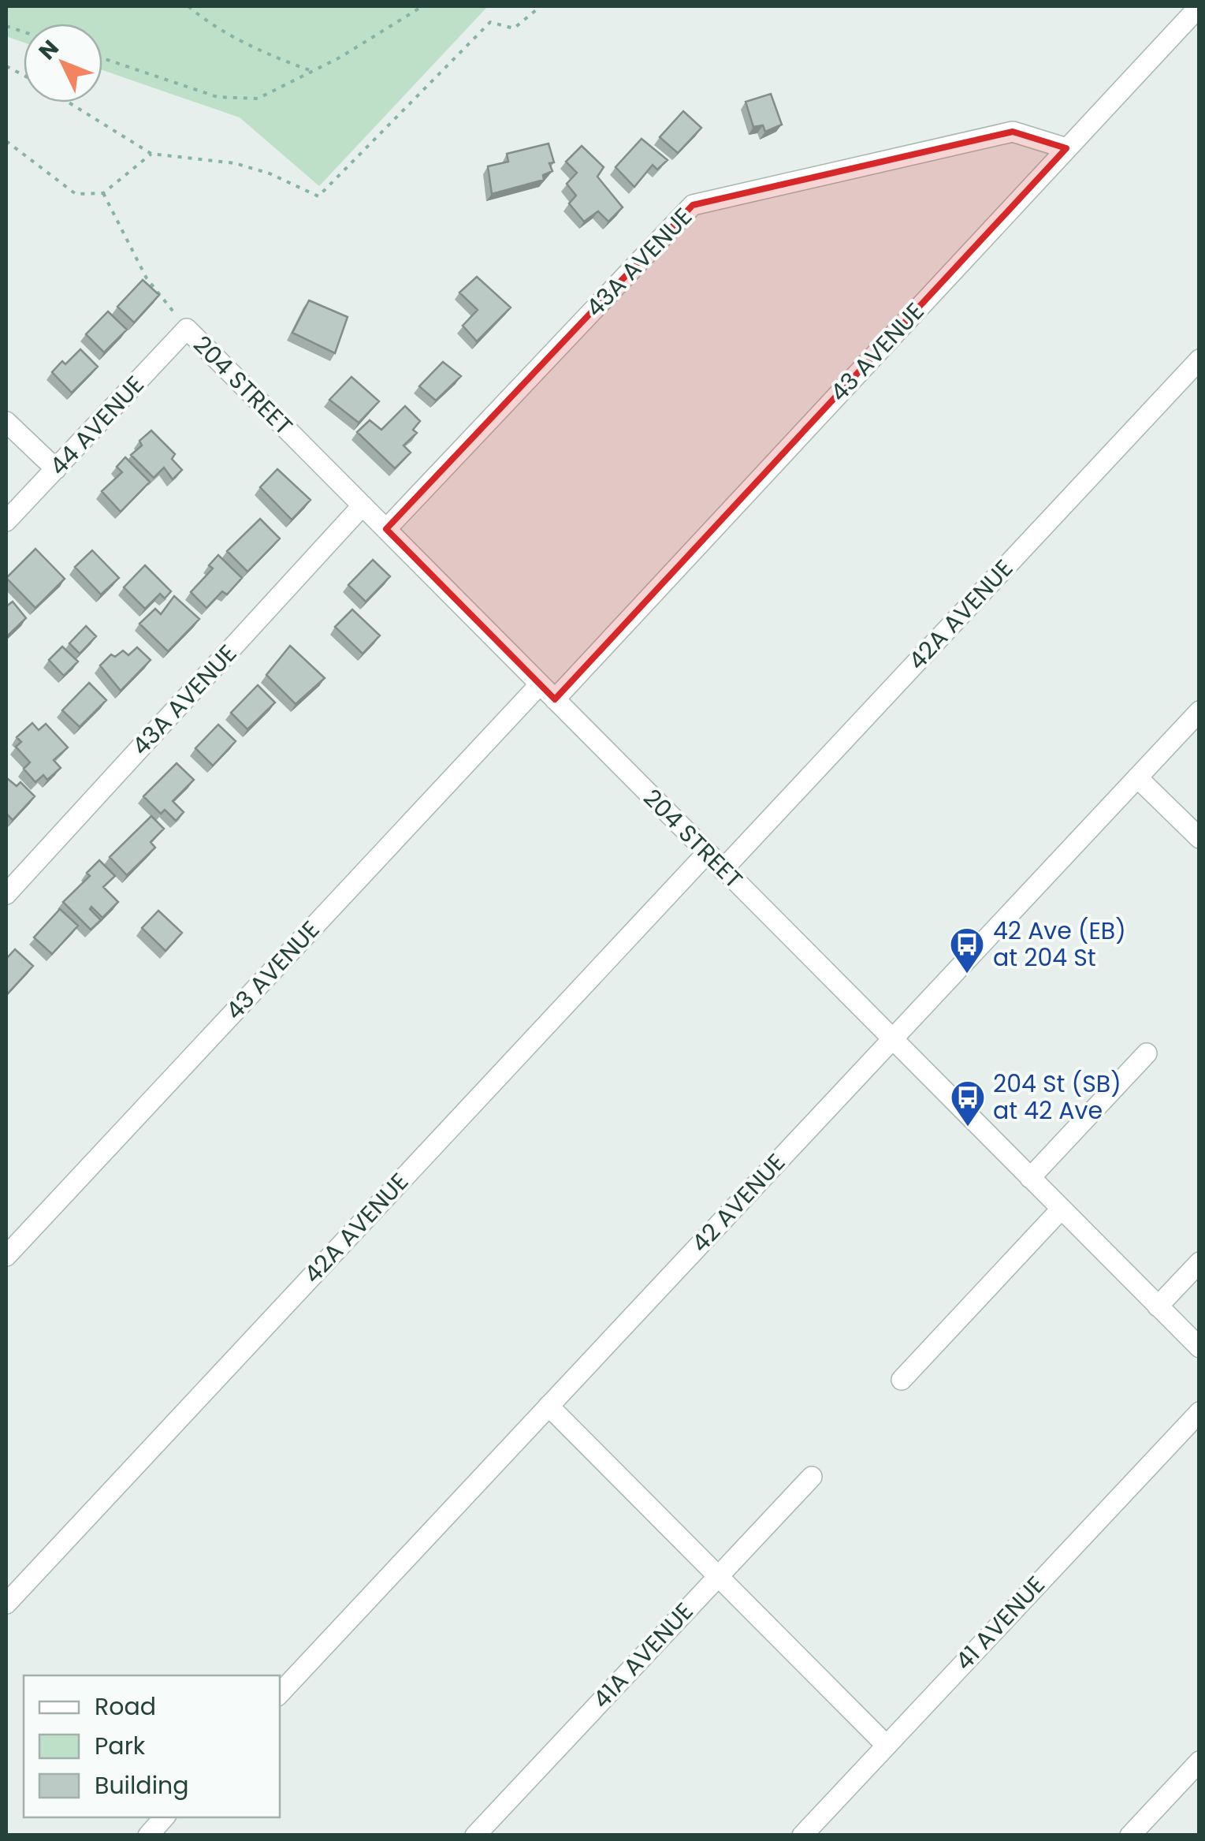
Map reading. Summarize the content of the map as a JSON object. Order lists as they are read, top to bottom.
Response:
{
  "streets": {
    "street": [
      "43A AVENUE",
      "43 AVENUE",
      "204 STREET",
      "44 AVENUE",
      "42A AVENUE",
      "42 AVENUE",
      "41 AVENUE",
      "41A AVENUE"
    ]
  },
  "crossings": [
    ["43A AVENUE", "43 AVENUE"],
    ["43A AVENUE", "204 STREET"],
    ["43 AVENUE", "204 STREET"],
    ["204 STREET", "44 AVENUE"],
    ["204 STREET", "42A AVENUE"],
    ["204 STREET", "42 AVENUE"]
  ],
  "places": {
    "bus stop": ["42 Ave (EB) at 204 St", "204 St (SB) at 42 Ave"]
  },
  "legend": ["Road", "Park", "Building"],
  "north": "top left"
}
